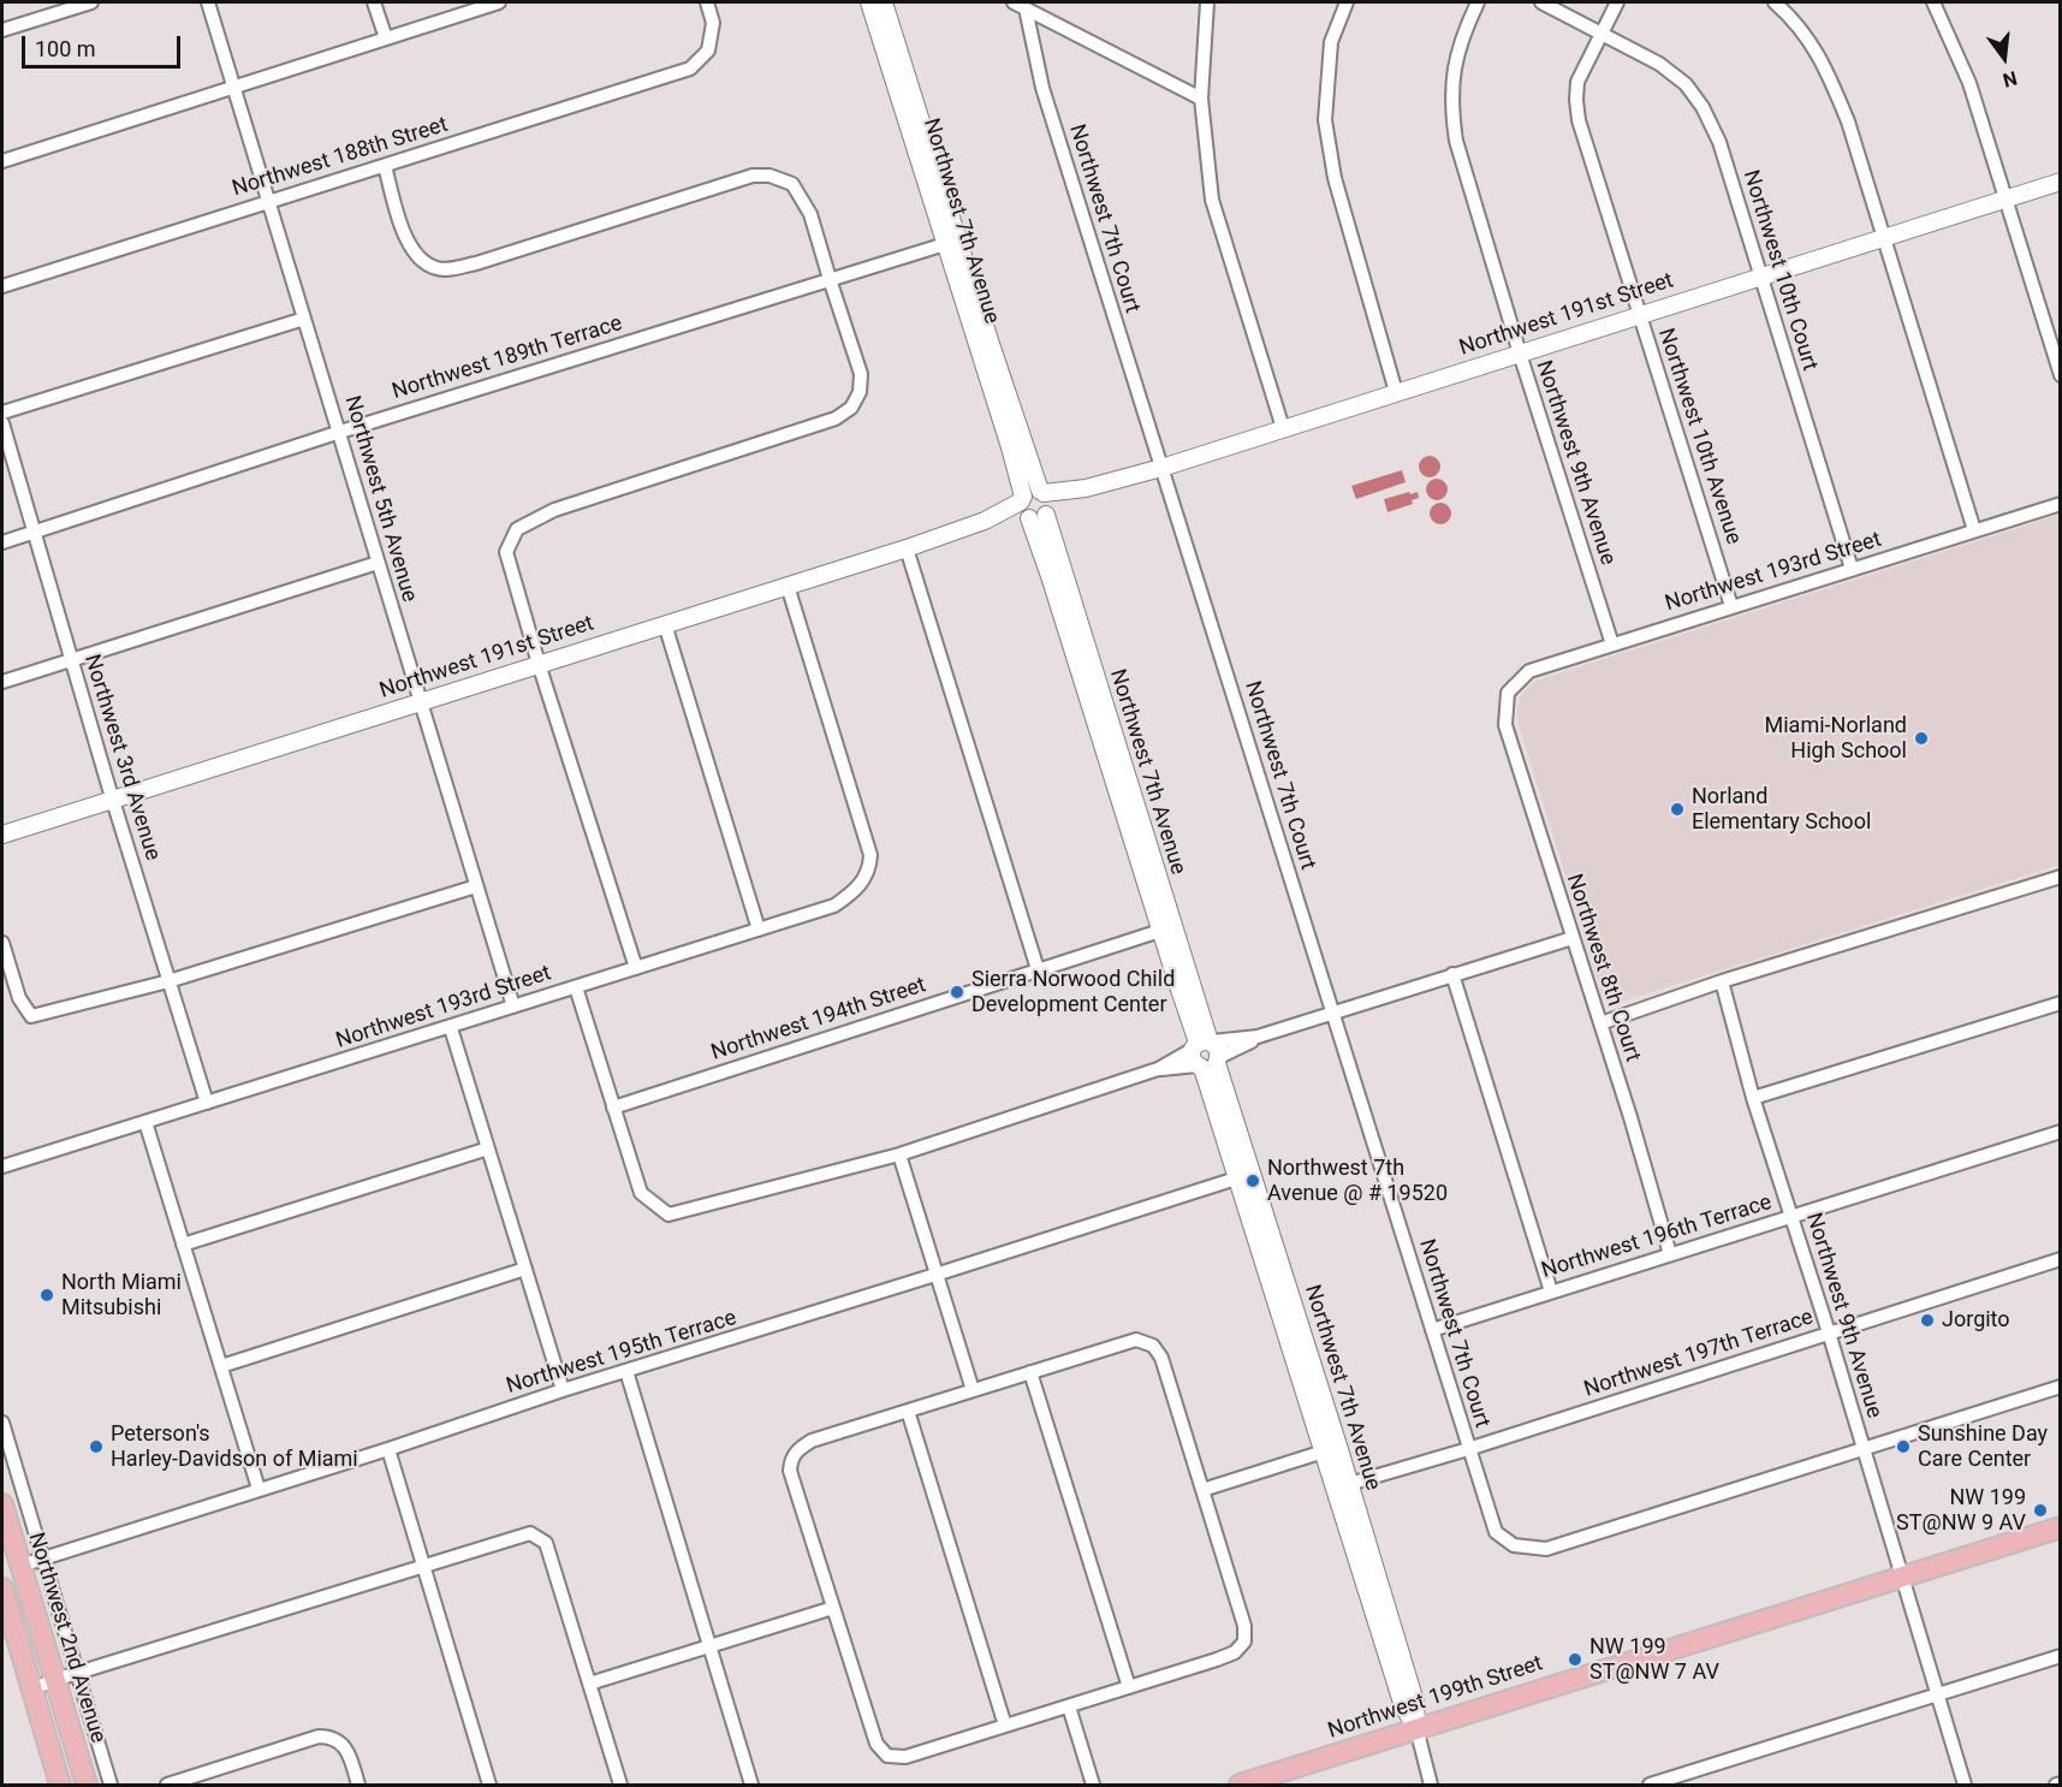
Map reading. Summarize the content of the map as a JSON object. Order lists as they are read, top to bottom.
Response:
{
  "streets": {
    "main road": ["Northwest 2nd Avenue", "Northwest 199th Street"],
    "street": [
      "Northwest 188th Street",
      "Northwest 7th Court",
      "Northwest 7th Avenue",
      "Northwest 10th Court",
      "Northwest 191st Street",
      "Northwest 189th Terrace",
      "Northwest 10th Avenue",
      "Northwest 9th Avenue",
      "Northwest 5th Avenue",
      "Northwest 193rd Street",
      "Northwest 3rd Avenue",
      "Northwest 8th Court",
      "Northwest 194th Street",
      "Northwest 196th Terrace",
      "Northwest 195th Terrace",
      "Northwest 197th Terrace"
    ]
  },
  "crossings": [
    ["Northwest 188th Street", "Northwest 5th Avenue"],
    ["Northwest 7th Court", "Northwest 191st Street"],
    ["Northwest 7th Court", "Northwest 9th Avenue"],
    ["Northwest 7th Court", "Northwest 196th Terrace"],
    ["Northwest 7th Court", "Northwest 197th Terrace"],
    ["Northwest 7th Avenue", "Northwest 191st Street"],
    ["Northwest 7th Avenue", "Northwest 189th Terrace"],
    ["Northwest 7th Avenue", "Northwest 194th Street"],
    ["Northwest 7th Avenue", "Northwest 195th Terrace"],
    ["Northwest 7th Avenue", "Northwest 197th Terrace"],
    ["Northwest 7th Avenue", "Northwest 199th Street"],
    ["Northwest 10th Court", "Northwest 191st Street"],
    ["Northwest 10th Court", "Northwest 10th Avenue"],
    ["Northwest 10th Court", "Northwest 193rd Street"],
    ["Northwest 191st Street", "Northwest 10th Avenue"],
    ["Northwest 191st Street", "Northwest 9th Avenue"],
    ["Northwest 191st Street", "Northwest 5th Avenue"],
    ["Northwest 191st Street", "Northwest 193rd Street"],
    ["Northwest 191st Street", "Northwest 3rd Avenue"],
    ["Northwest 189th Terrace", "Northwest 5th Avenue"],
    ["Northwest 189th Terrace", "Northwest 3rd Avenue"],
    ["Northwest 10th Avenue", "Northwest 193rd Street"],
    ["Northwest 9th Avenue", "Northwest 193rd Street"],
    ["Northwest 9th Avenue", "Northwest 196th Terrace"],
    ["Northwest 9th Avenue", "Northwest 197th Terrace"],
    ["Northwest 9th Avenue", "Northwest 199th Street"],
    ["Northwest 5th Avenue", "Northwest 193rd Street"],
    ["Northwest 193rd Street", "Northwest 3rd Avenue"],
    ["Northwest 193rd Street", "Northwest 8th Court"],
    ["Northwest 8th Court", "Northwest 196th Terrace"],
    ["Northwest 195th Terrace", "Northwest 2nd Avenue"]
  ],
  "places": [
    "Miami-Norland High School",
    "Norland Elementary School",
    "Sierra Norwood Child Development Center",
    "Northwest 7th Avenue @ # 19520",
    "North Miami Mitsubishi",
    "Jorgito",
    "Peterson's Harley-Davidson of Miami",
    "Sunshine Day Care Center",
    "NW 199 ST@NW 9 AV",
    "NW 199 ST@NW 7 AV"
  ],
  "scale_bar": "100 m",
  "north": "bottom"
}
